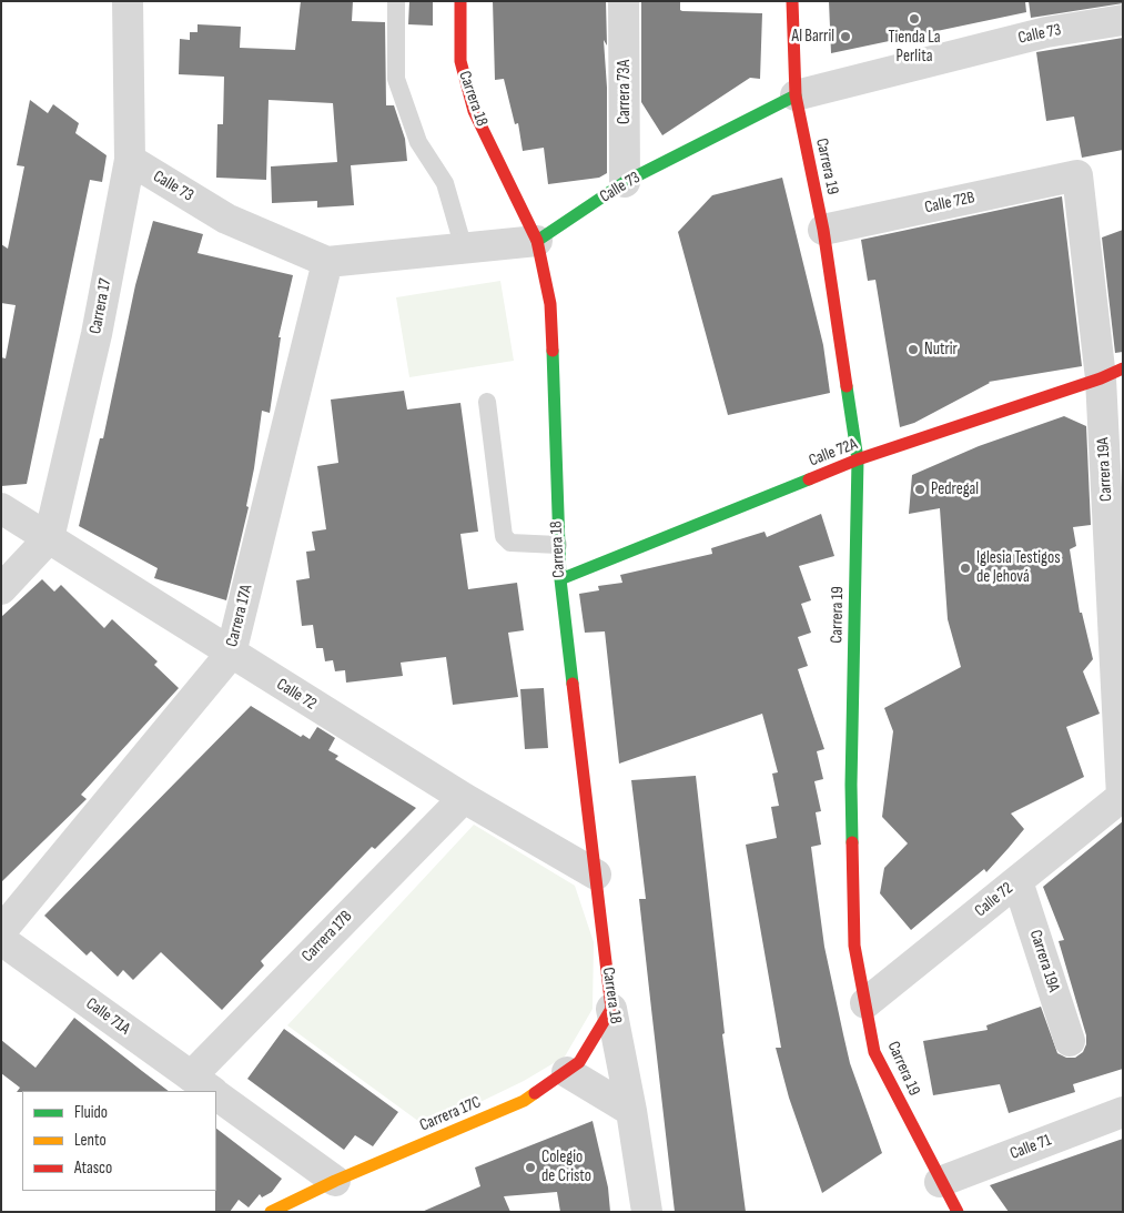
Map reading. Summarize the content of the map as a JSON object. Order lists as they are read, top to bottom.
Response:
{
  "streets": {
    "street": [
      "Calle 73",
      "Carrera 73A",
      "Carrera 18",
      "Carrera 19",
      "Calle 72B",
      "Carrera 17",
      "Calle 72A",
      "Carrera 19A",
      "Carrera 17A",
      "Calle 72",
      "Carrera 17B",
      "Calle 71A",
      "Carrera 17C",
      "Calle 71"
    ]
  },
  "crossings": [
    ["Calle 73", "Carrera 73A"],
    ["Calle 73", "Carrera 18"],
    ["Calle 73", "Carrera 19"],
    ["Calle 73", "Carrera 17"],
    ["Calle 73", "Carrera 17A"],
    ["Carrera 18", "Calle 72A"],
    ["Carrera 18", "Calle 72"],
    ["Carrera 18", "Carrera 17C"],
    ["Carrera 19", "Calle 72B"],
    ["Carrera 19", "Calle 72A"],
    ["Carrera 19", "Calle 72"],
    ["Carrera 19", "Calle 71"],
    ["Calle 72B", "Carrera 19A"],
    ["Carrera 17", "Calle 72"],
    ["Calle 72A", "Carrera 19A"],
    ["Carrera 19A", "Calle 72"],
    ["Carrera 17A", "Calle 72"],
    ["Calle 72", "Carrera 17B"],
    ["Carrera 17B", "Calle 71A"],
    ["Calle 71A", "Carrera 17C"]
  ],
  "places": [
    "Tienda La Perlita",
    "Al Barril",
    "Nutrir",
    "Pedregal",
    "Iglesia Testigos de Jehová",
    "Colegio de Cristo"
  ],
  "legend": ["Fluido", "Lento", "Atasco"]
}
